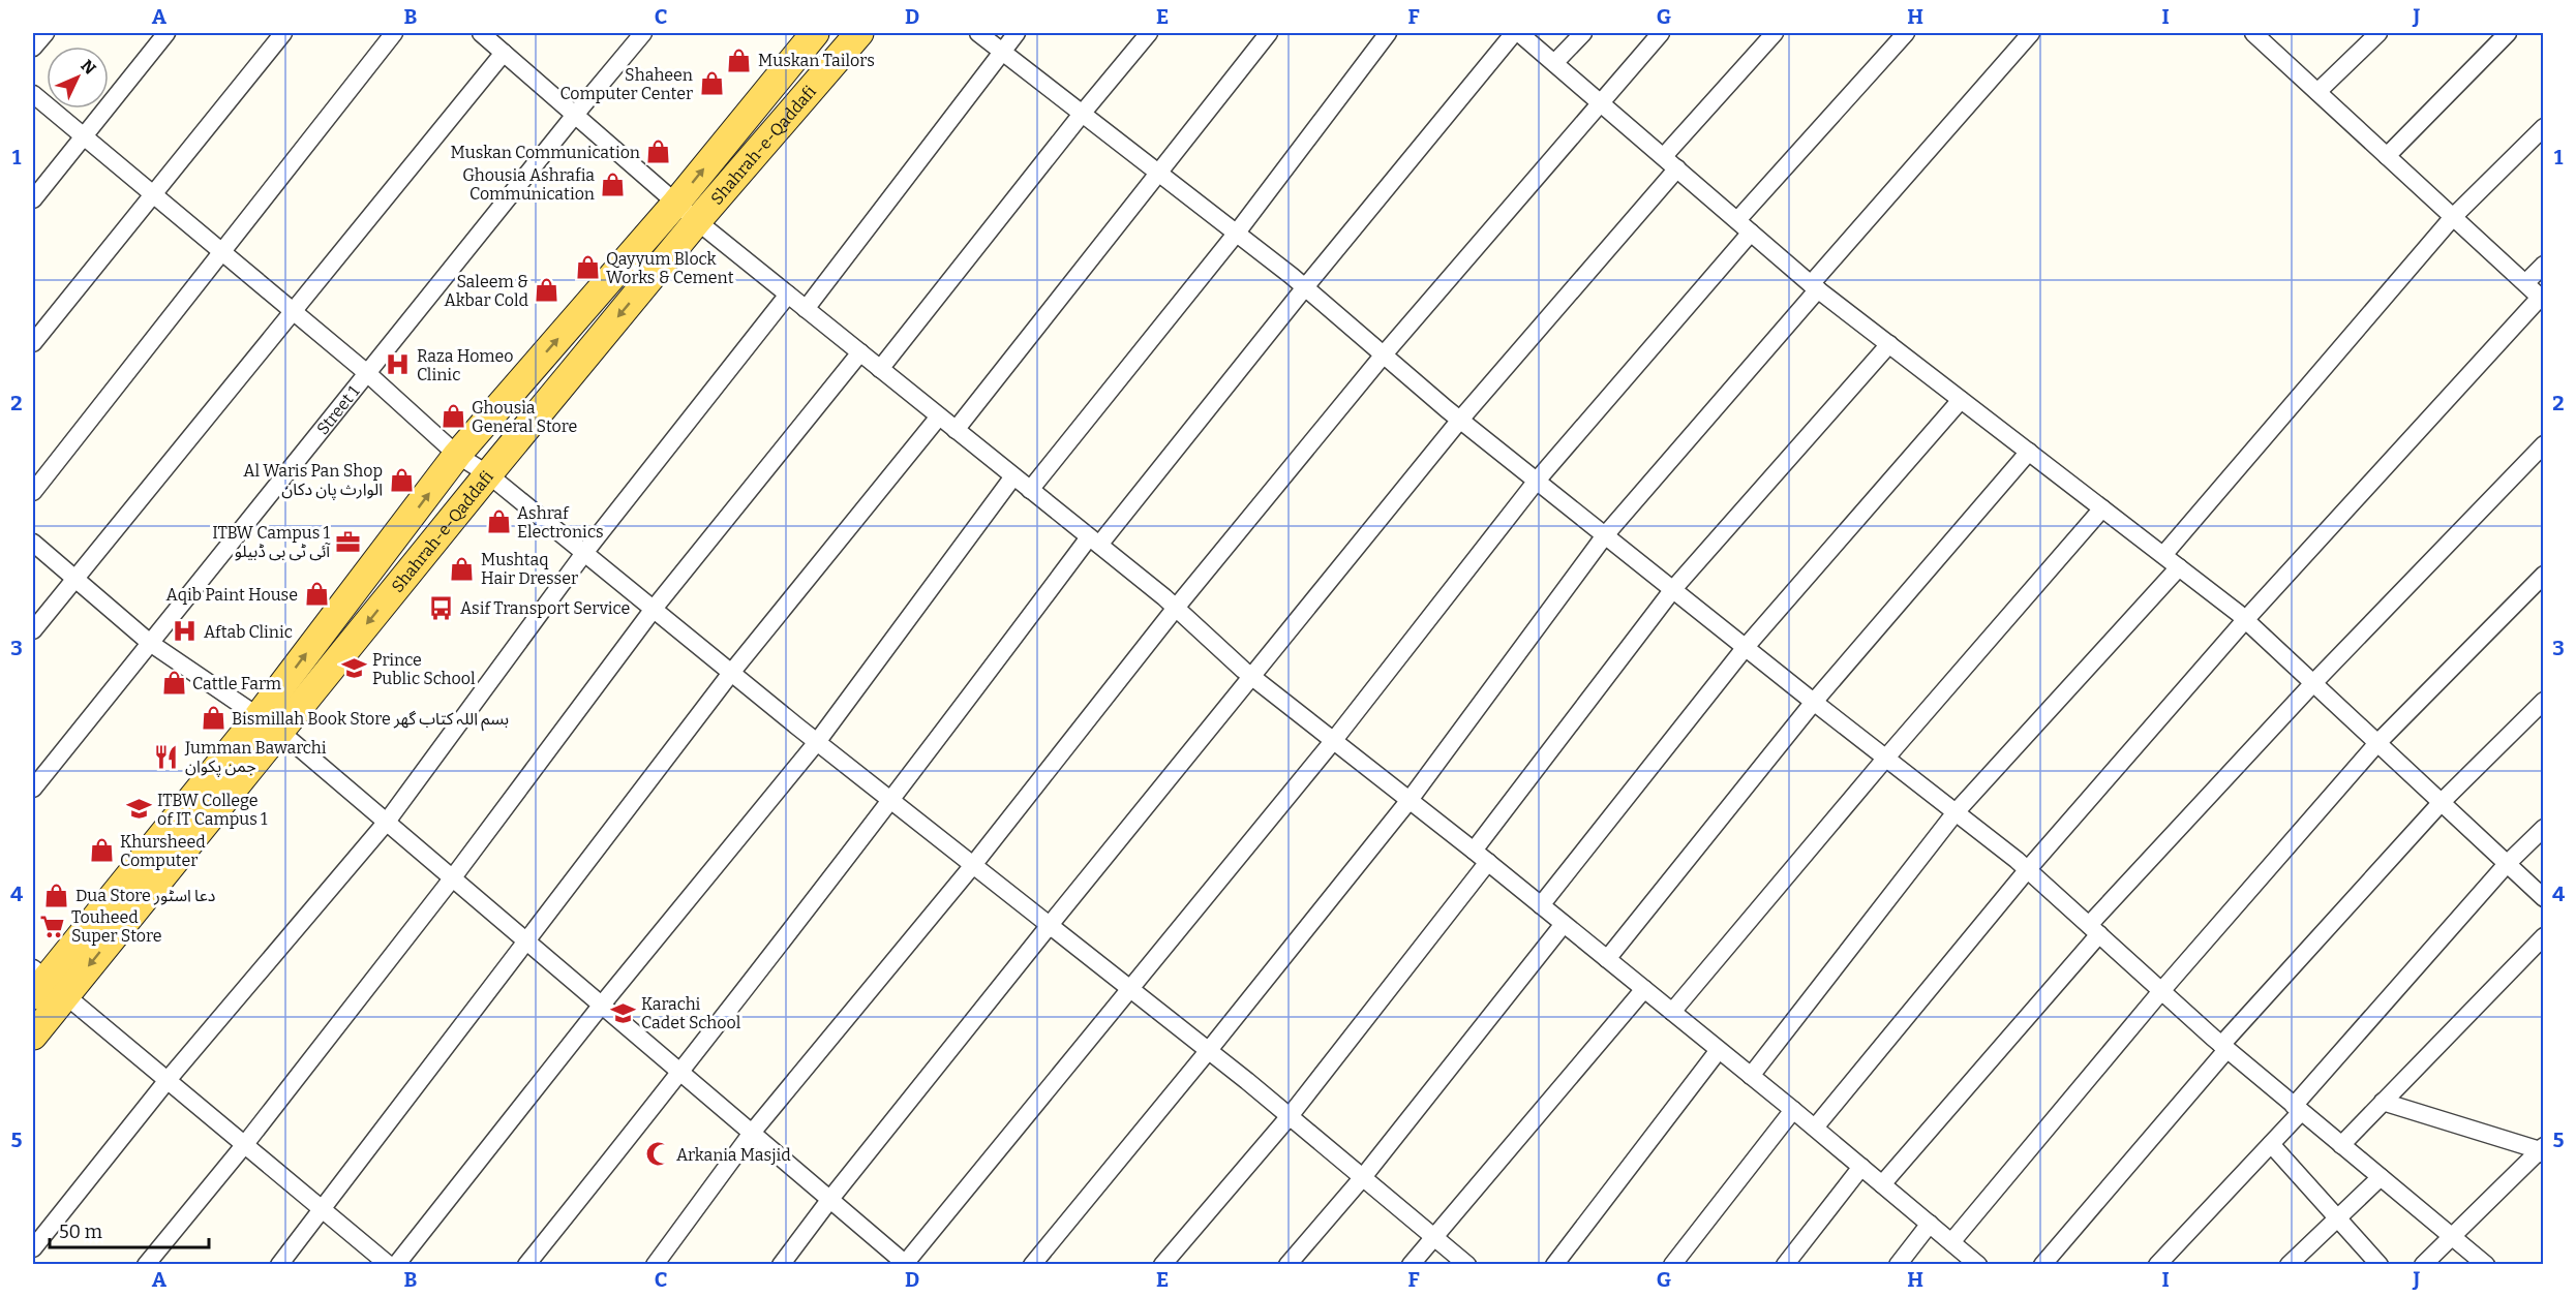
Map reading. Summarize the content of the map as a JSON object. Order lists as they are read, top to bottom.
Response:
{
  "streets": {
    "main road": ["Shahrah-e-Qaddafi"],
    "street": ["Street 1"]
  },
  "places": {
    "shop": [
      "Muskan Tailors",
      "Shaheen Computer Center",
      "Muskan Communication",
      "Ghousia Ashrafia Communication",
      "Qayyum Block Works & Cement",
      "Saleem & Akbar Cold",
      "Ghousia General Store",
      "Al Waris Pan Shop الوارث پان دکان",
      "Ashraf Electronics",
      "Mushtaq Hair Dresser",
      "Aqib Paint House",
      "Cattle Farm",
      "Bismillah Book Store بسم اللہ کتاب گھر",
      "Khursheed Computer",
      "Dua Store دعا اسٹور"
    ],
    "hospital": ["Raza Homeo Clinic", "Aftab Clinic"],
    "office": ["ITBW Campus 1 آئی ٹی بی ڈبیلو"],
    "bus stop": ["Asif Transport Service"],
    "school or university": ["Prince Public School", "ITBW College of IT Campus 1", "Karachi Cadet School"],
    "restaurant": ["Jumman Bawarchi جمن پکوان"],
    "supermarket": ["Touheed Super Store"],
    "mosque": ["Arkania Masjid"]
  },
  "scale_bar": "50 m",
  "north": "top right",
  "grid": {
    "columns": [
      "A",
      "B",
      "C",
      "D",
      "E",
      "F",
      "G",
      "H",
      "I",
      "J"
    ],
    "rows": [
      "1",
      "2",
      "3",
      "4",
      "5"
    ]
  }
}
